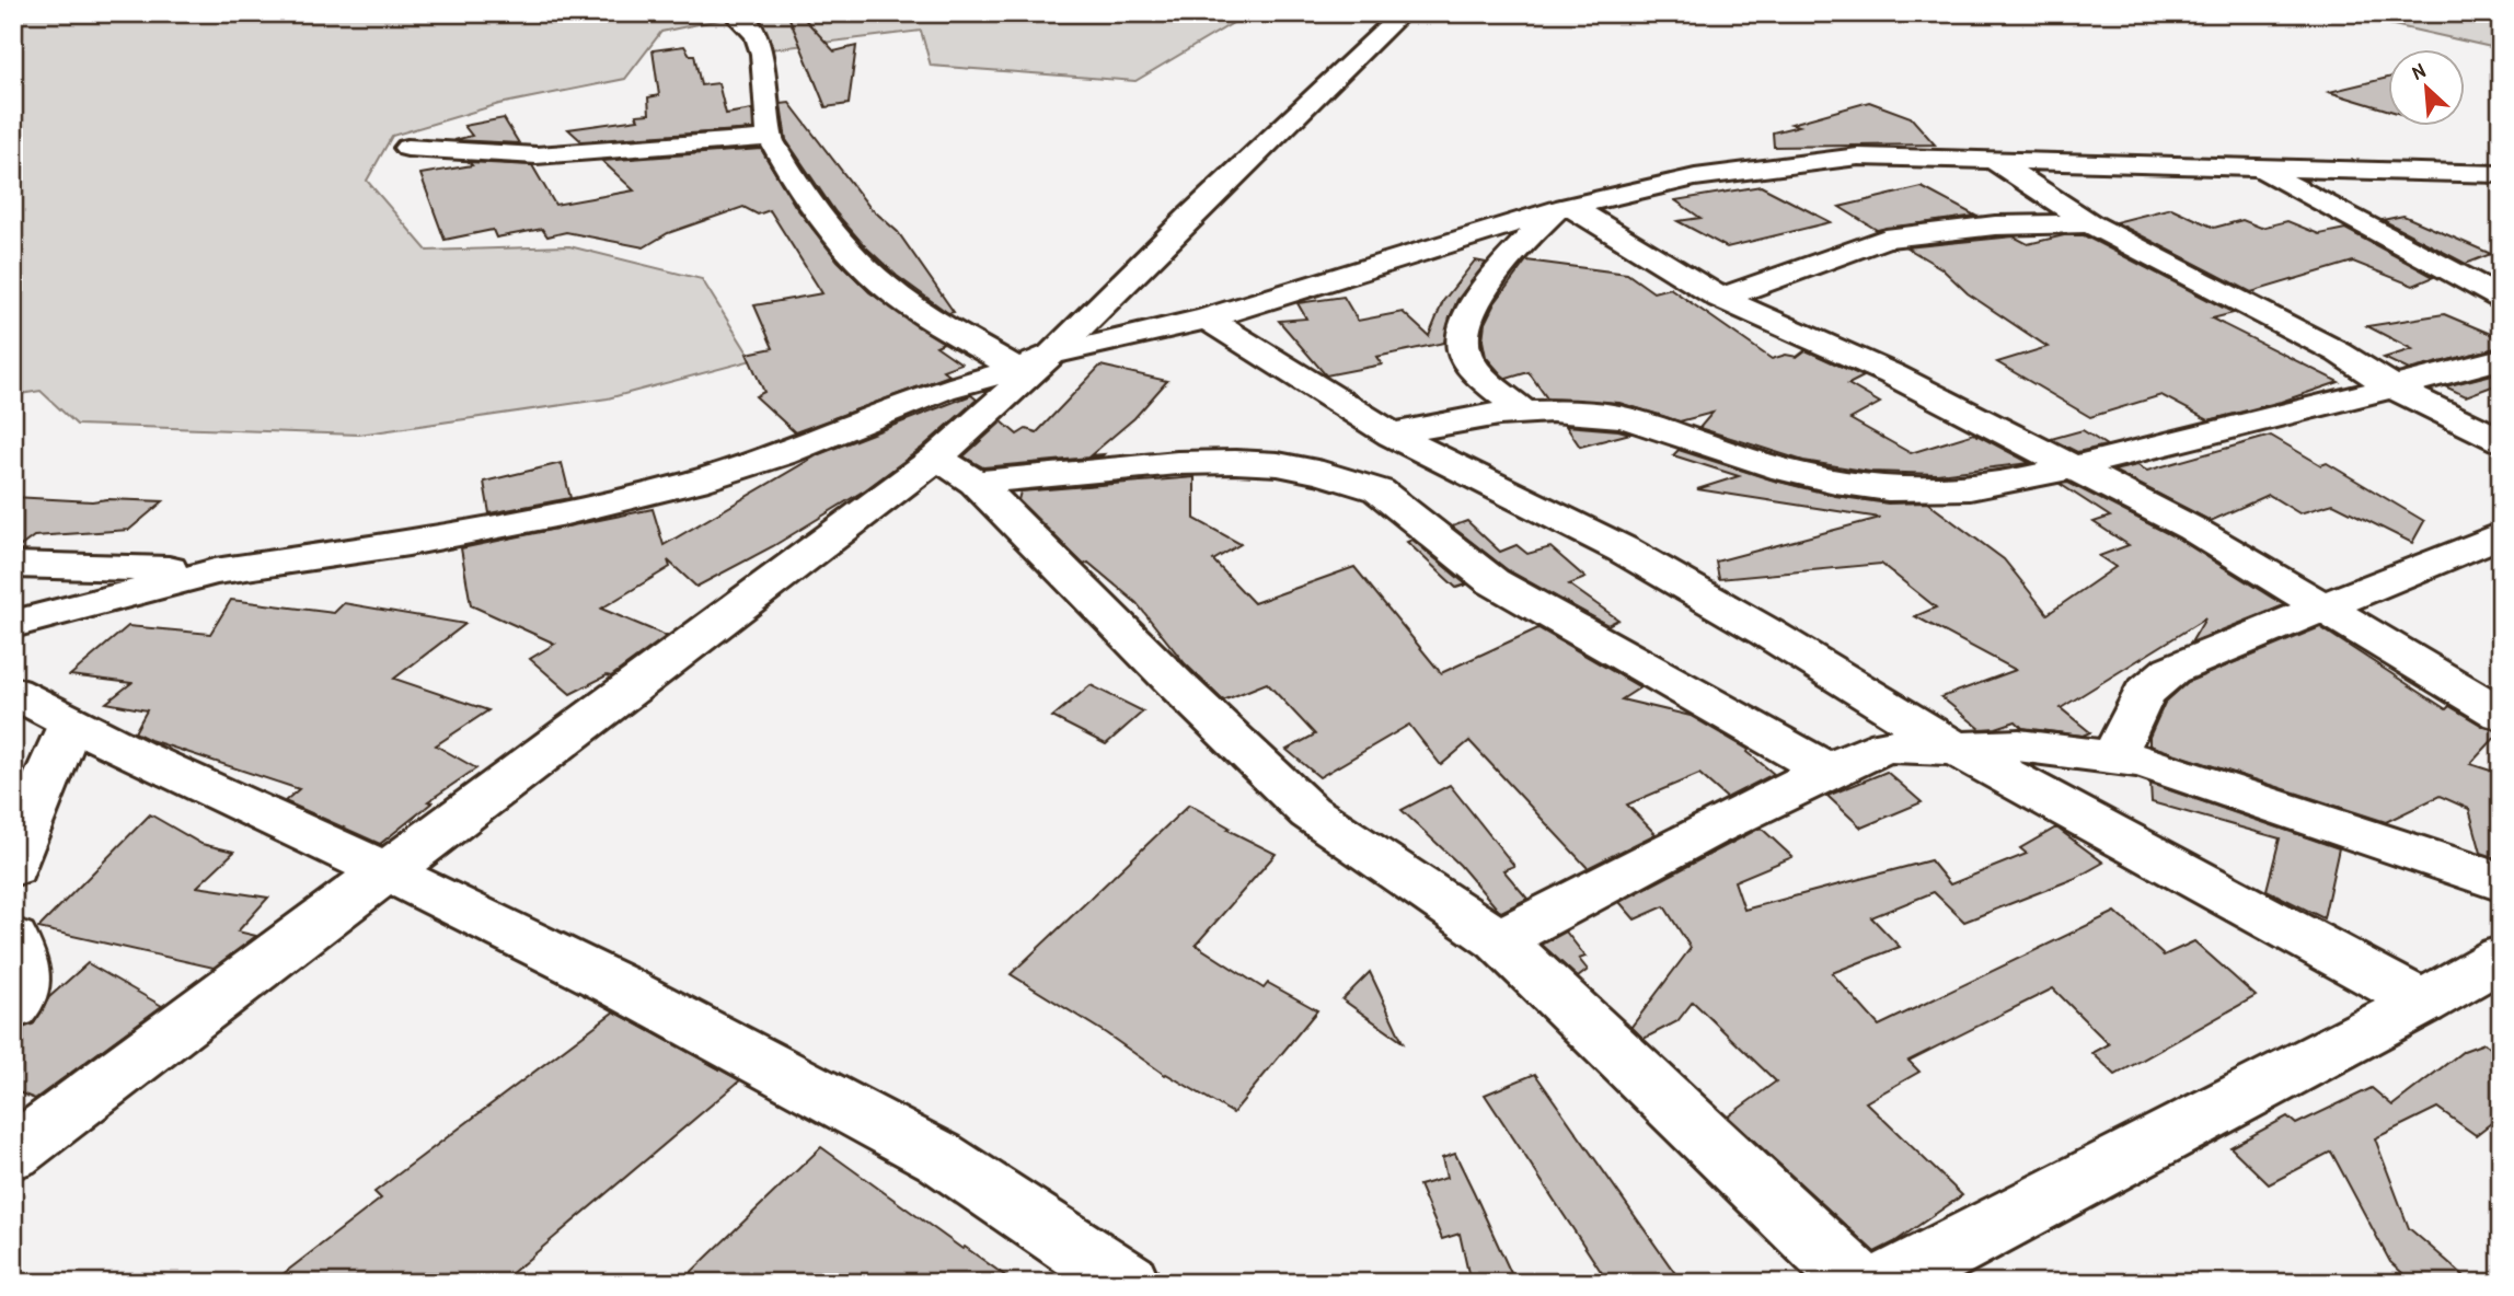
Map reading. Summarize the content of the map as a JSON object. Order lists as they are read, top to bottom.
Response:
{
  "north": "top left"
}
